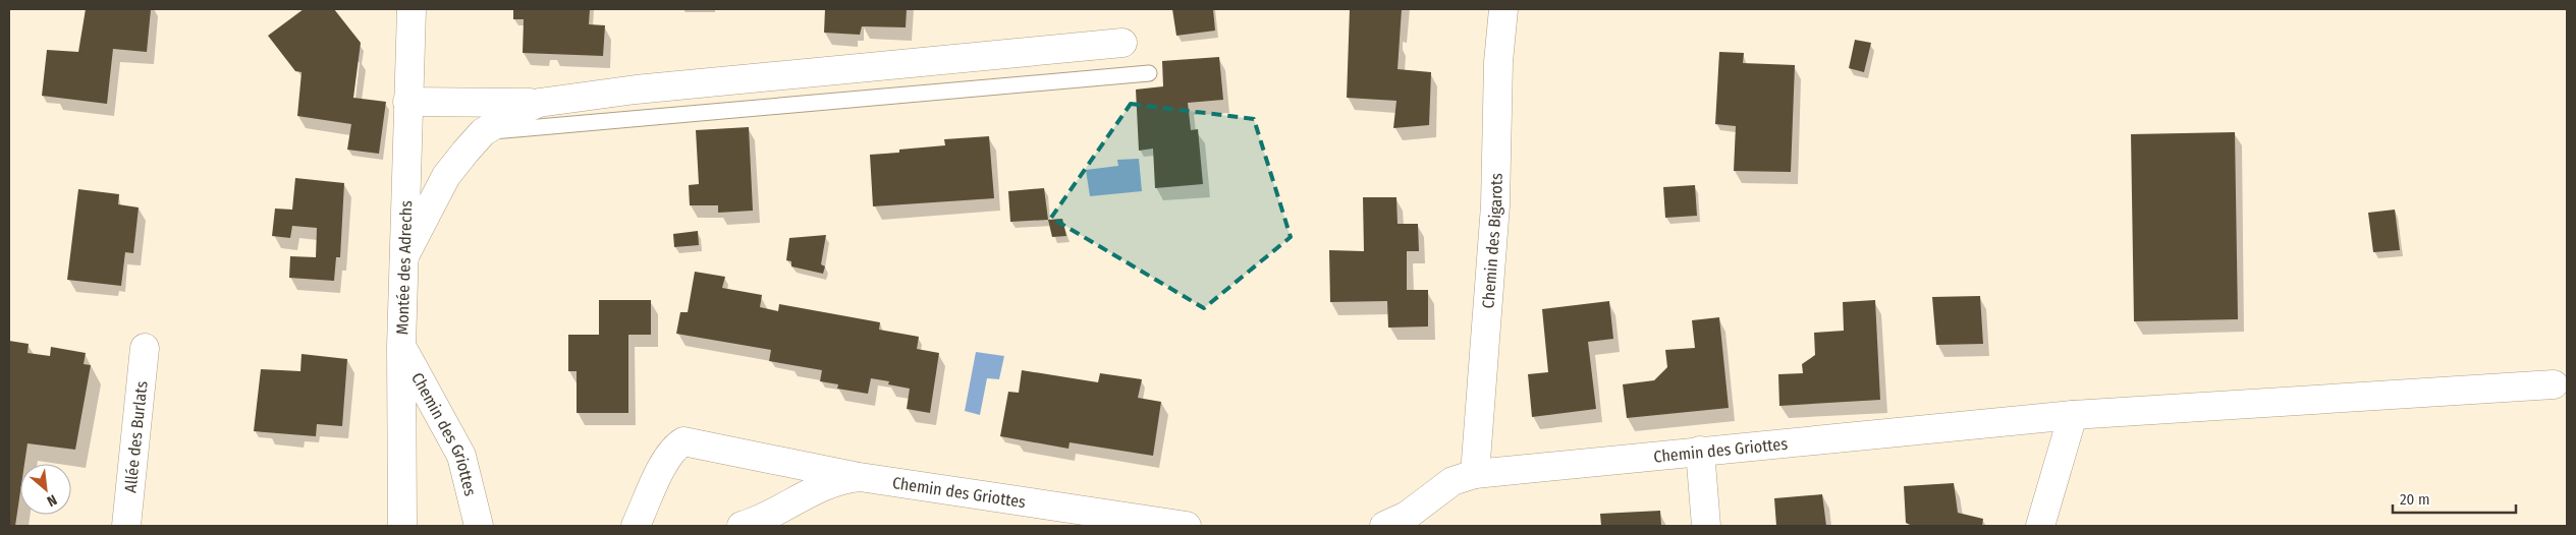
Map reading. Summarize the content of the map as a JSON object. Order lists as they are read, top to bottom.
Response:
{
  "streets": {
    "street": [
      "Chemin des Bigarots",
      "Montée des Adrechs",
      "Chemin des Griottes",
      "Allée des Burlats"
    ]
  },
  "crossings": [
    ["Chemin des Bigarots", "Chemin des Griottes"],
    ["Montée des Adrechs", "Chemin des Griottes"]
  ],
  "scale_bar": "20 m",
  "north": "bottom right"
}
